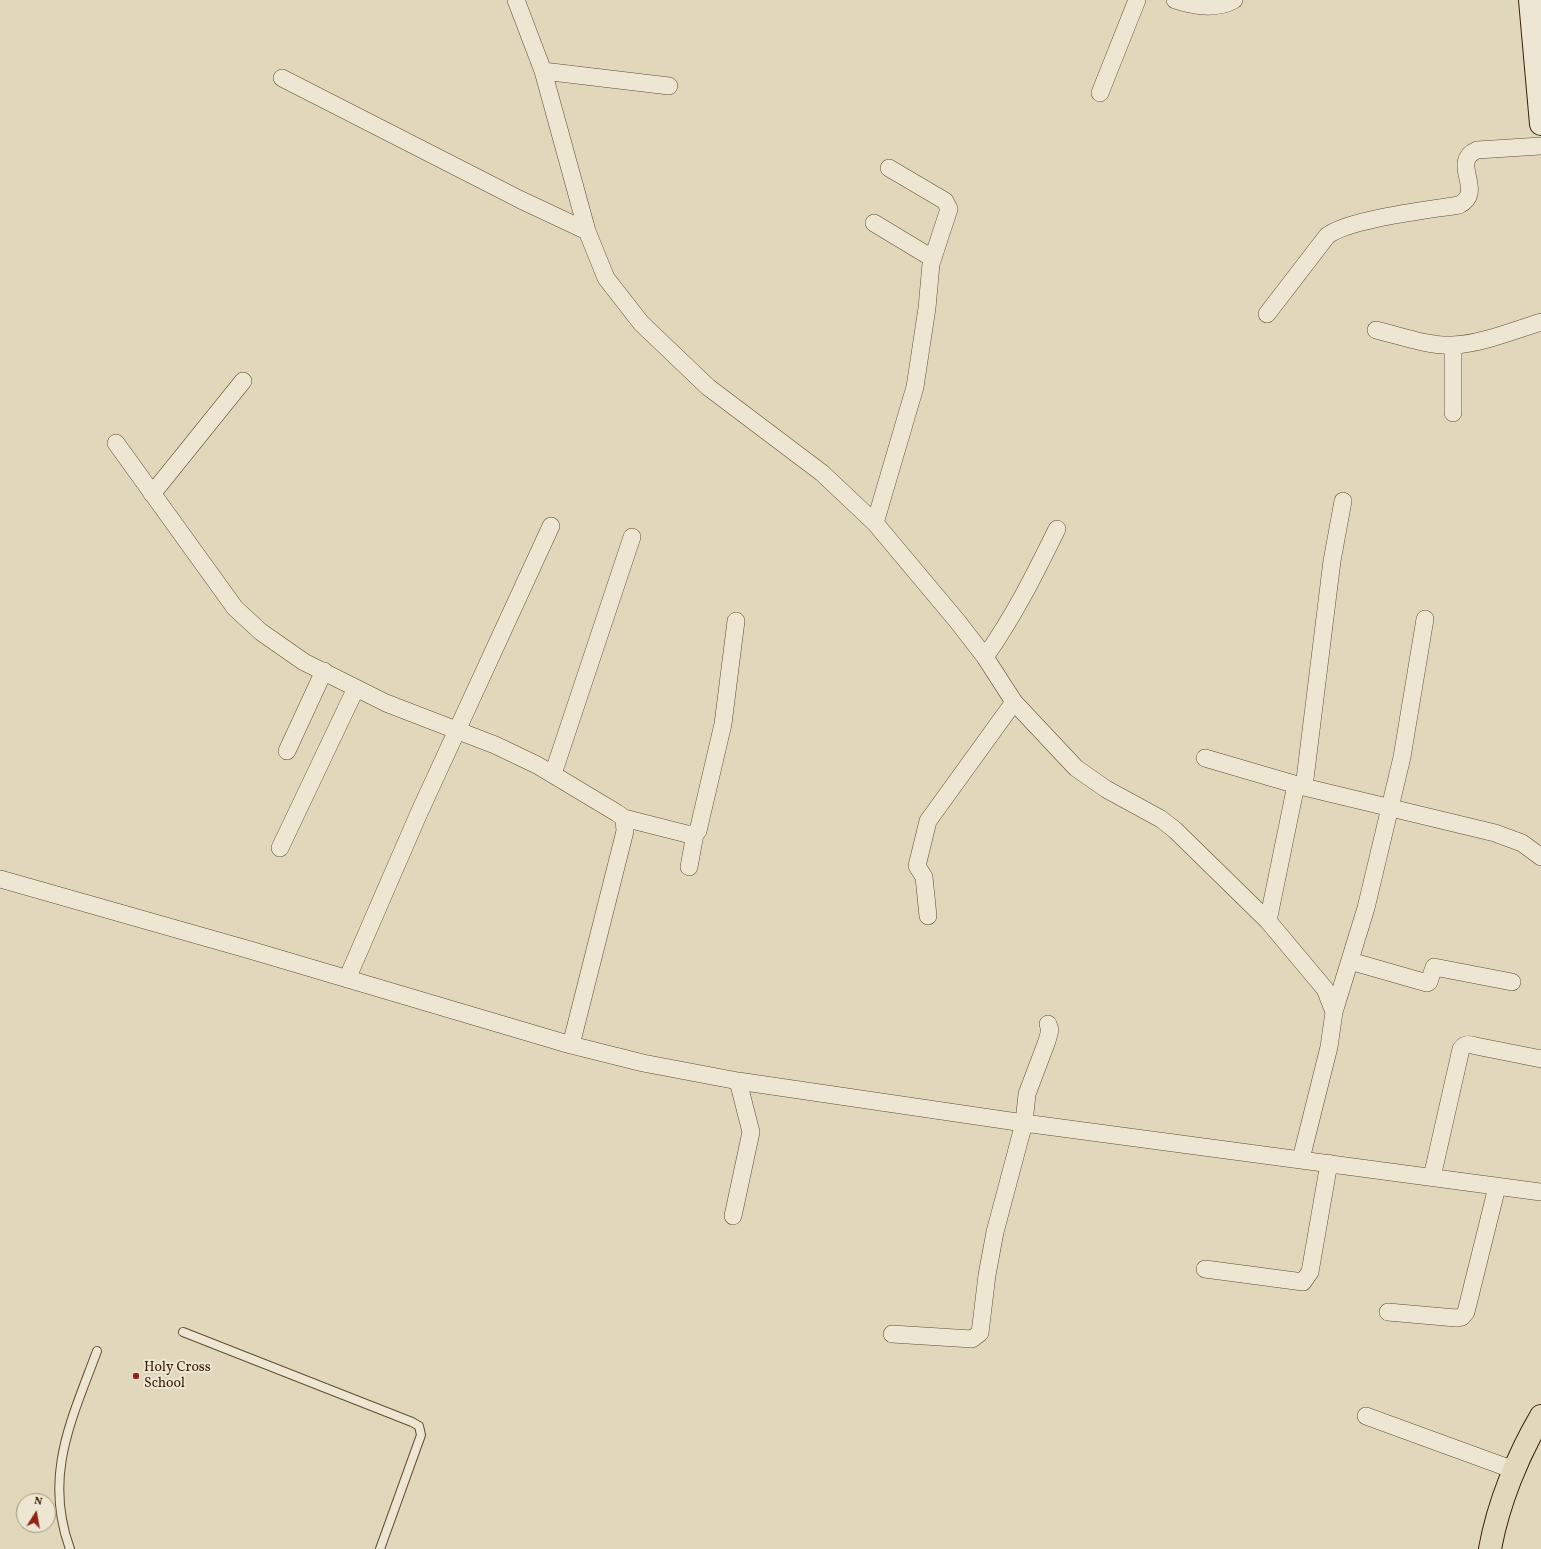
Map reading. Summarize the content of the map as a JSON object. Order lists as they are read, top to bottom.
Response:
{
  "places": ["Holy Cross School"],
  "north": "top"
}
